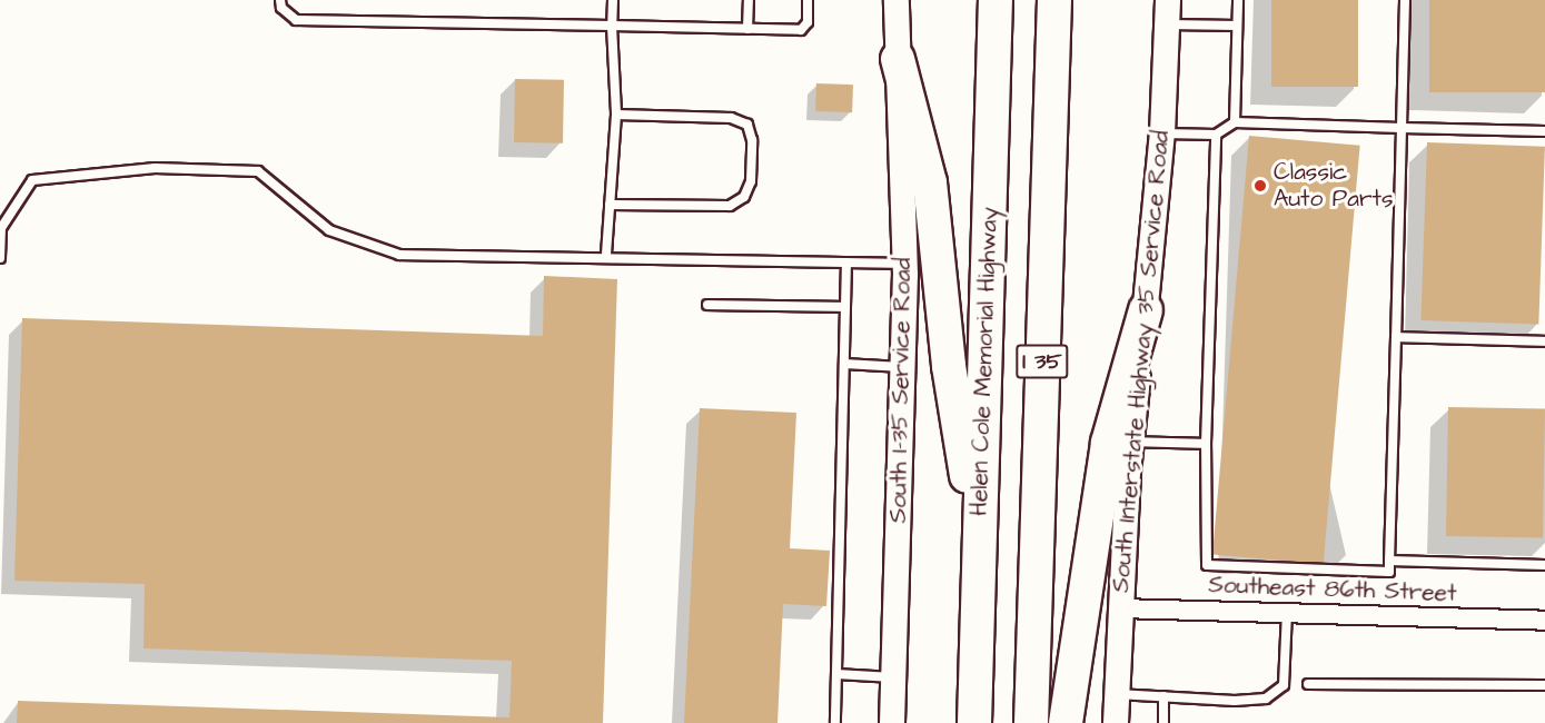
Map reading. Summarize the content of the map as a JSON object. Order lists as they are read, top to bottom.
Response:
{
  "streets": {
    "highway": ["Helen Cole Memorial Highway", "I 35"],
    "main road": ["South Interstate Highway 35 Service Road", "South I-35 Service Road"],
    "street": ["Southeast 86th Street"]
  },
  "crossings": [
    ["South Interstate Highway 35 Service Road", "Southeast 86th Street"]
  ],
  "places": ["Classic Auto Parts"]
}
